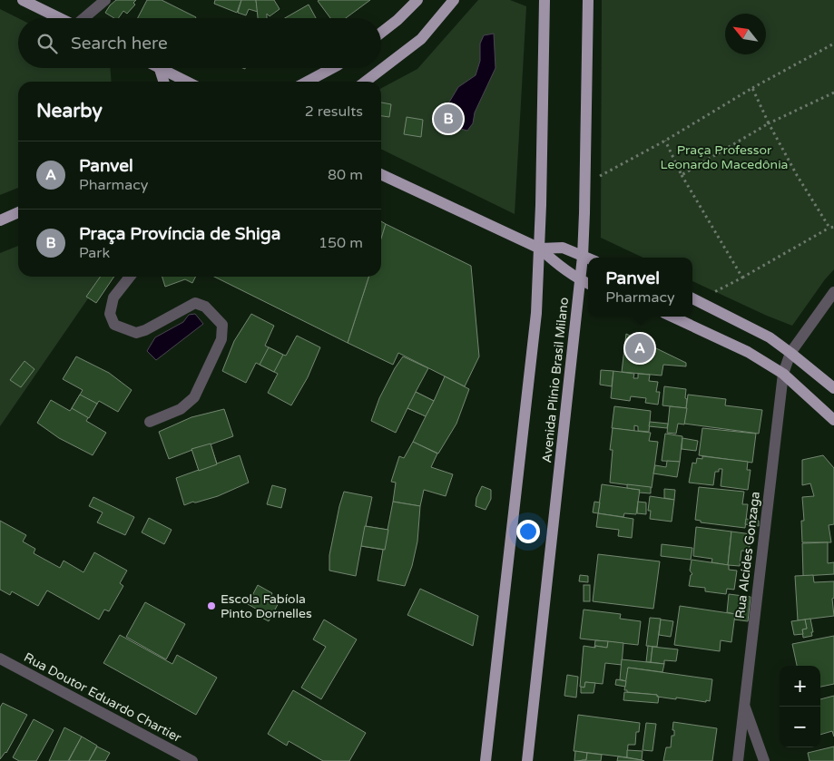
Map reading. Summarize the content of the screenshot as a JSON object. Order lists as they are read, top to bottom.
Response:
{
  "streets": {
    "main road": ["Avenida Plínio Brasil Milano"],
    "street": ["Rua Alcídes Gonzaga", "Rua Doutor Eduardo Chartier"]
  },
  "parks": ["Praça Professor Leonardo Macedônia"],
  "places": ["Escola Fabíola Pinto Dornelles"],
  "north": "top left",
  "page": {
    "search": "Search here",
    "heading": ["Nearby", "2 results"],
    "pins": ["B", "A"],
    "list": [
      {
        "mark": "A",
        "name": "Panvel",
        "note": "Pharmacy",
        "value": "80 m"
      },
      {
        "mark": "B",
        "name": "Praça Província de Shiga",
        "note": "Park",
        "value": "150 m"
      }
    ],
    "popup": ["Panvel", "Pharmacy"],
    "map_buttons": ["+", "−"]
  }
}
